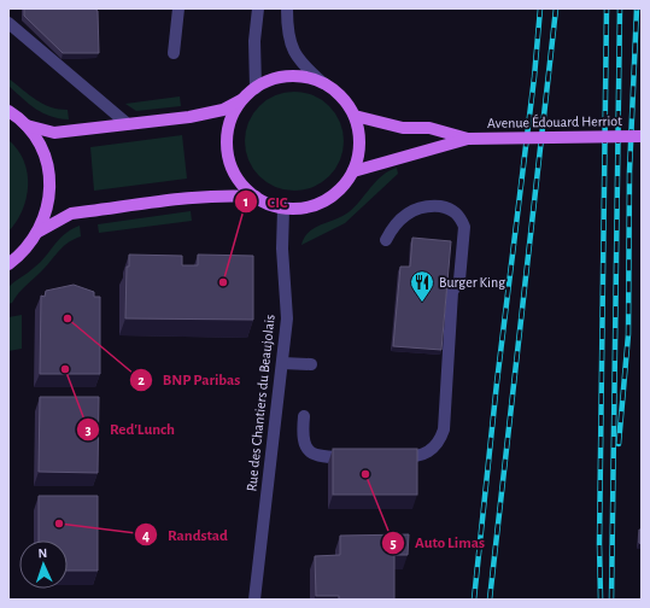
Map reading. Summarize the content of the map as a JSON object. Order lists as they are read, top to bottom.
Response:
{
  "streets": {
    "main road": ["Avenue Édouard Herriot"],
    "street": ["Rue des Chantiers du Beaujolais"]
  },
  "crossings": [
    ["Avenue Édouard Herriot", "Rue des Chantiers du Beaujolais"]
  ],
  "places": {
    "other": [
      "CIC",
      "BNP Paribas",
      "Red'Lunch",
      "Auto Limas",
      "Randstad"
    ],
    "restaurant": ["Burger King"]
  },
  "north": "top"
}
